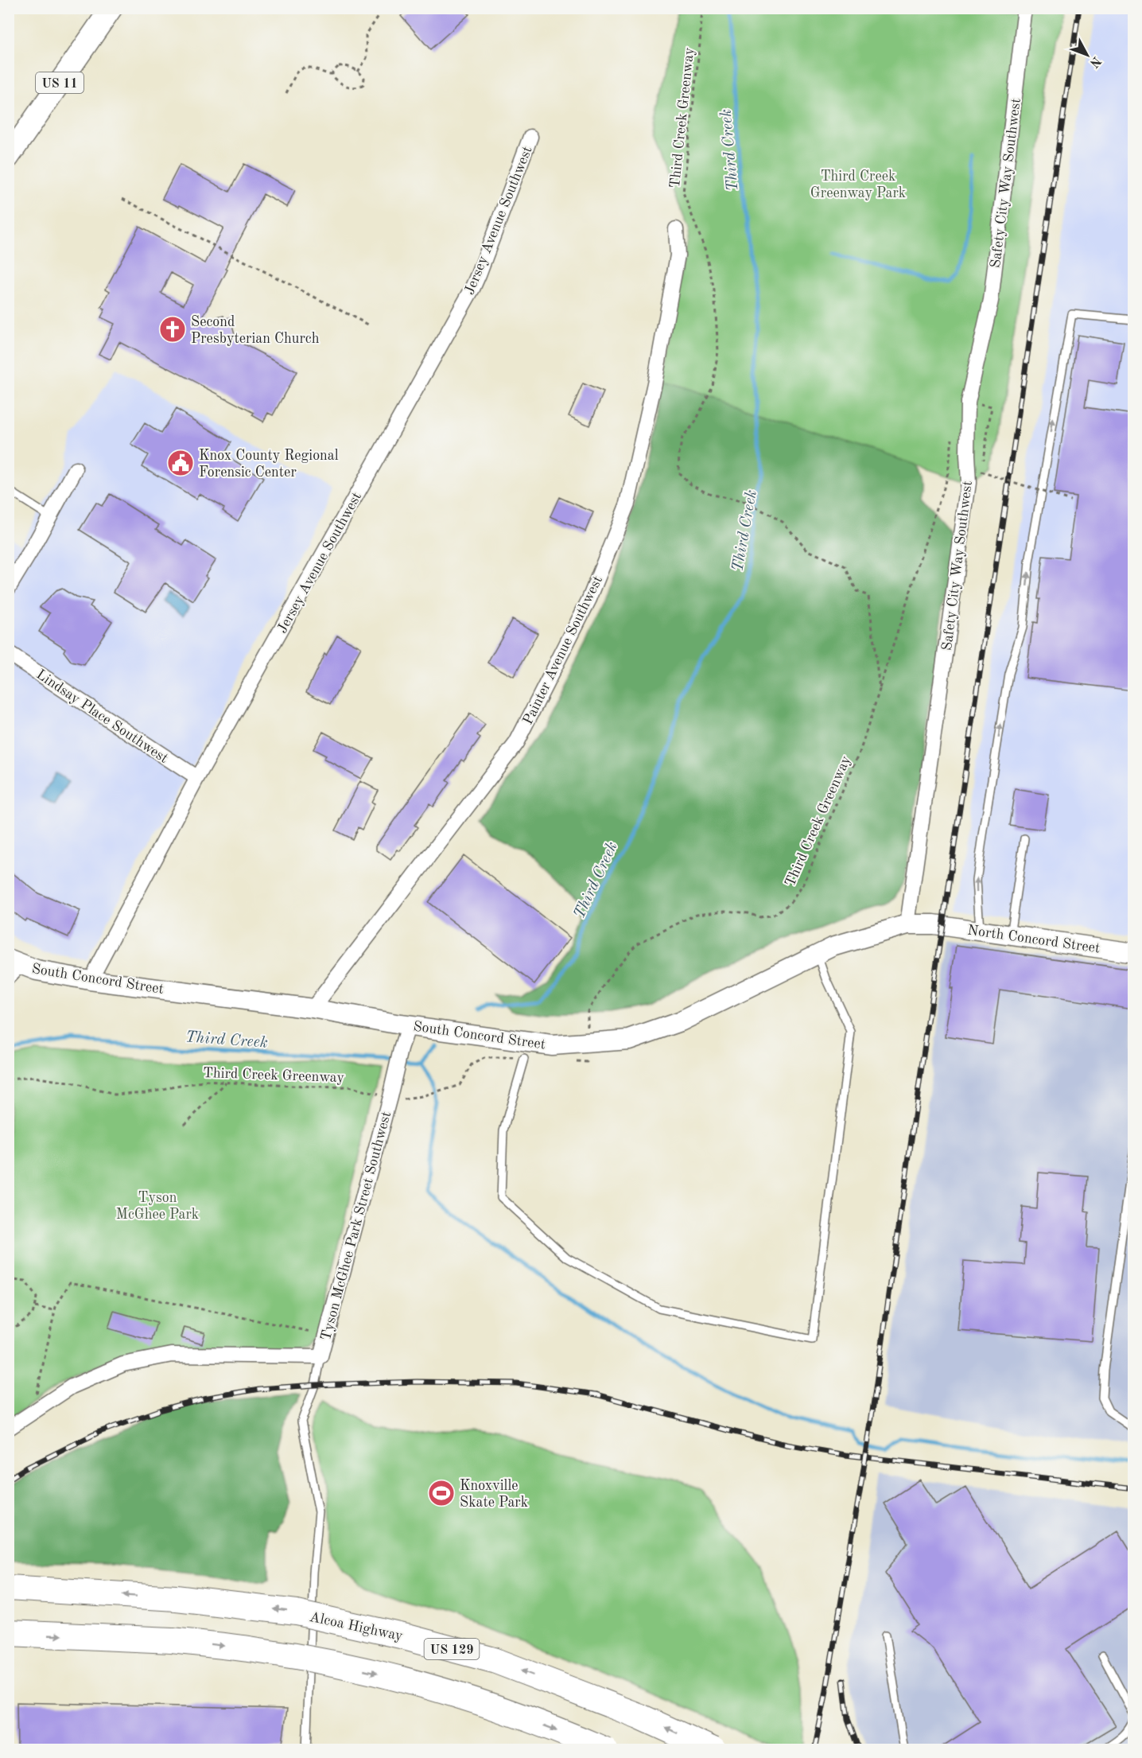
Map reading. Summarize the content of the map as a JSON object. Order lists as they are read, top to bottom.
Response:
{
  "streets": {
    "highway": ["Alcoa Highway", "US 129"],
    "main road": ["US 11"],
    "street": [
      "Safety City Way Southwest",
      "Jersey Avenue Southwest",
      "Painter Avenue Southwest",
      "Lindsay Place Southwest",
      "North Concord Street",
      "South Concord Street",
      "Tyson McGhee Park Street Southwest"
    ],
    "path": ["Third Creek Greenway"]
  },
  "crossings": [
    ["Third Creek Greenway", "South Concord Street"],
    ["Third Creek Greenway", "Tyson McGhee Park Street Southwest"],
    ["Safety City Way Southwest", "South Concord Street"],
    ["Jersey Avenue Southwest", "Lindsay Place Southwest"],
    ["Jersey Avenue Southwest", "South Concord Street"],
    ["Painter Avenue Southwest", "South Concord Street"],
    ["North Concord Street", "South Concord Street"],
    ["South Concord Street", "Tyson McGhee Park Street Southwest"]
  ],
  "water": ["Third Creek"],
  "parks": ["Third Creek Greenway Park", "Tyson McGhee Park"],
  "places": {
    "church": ["Second Presbyterian Church"],
    "public building": ["Knox County Regional Forensic Center"],
    "sports": ["Knoxville Skate Park"]
  },
  "north": "bottom right"
}
